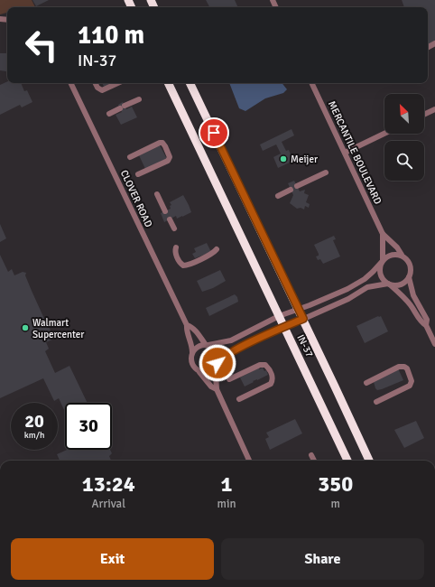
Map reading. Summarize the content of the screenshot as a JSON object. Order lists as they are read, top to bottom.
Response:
{
  "streets": {
    "highway": ["IN-37"],
    "street": ["MERCANTILE BOULEVARD", "CLOVER ROAD"]
  },
  "places": ["Meijer", "Walmart Supercenter"],
  "north": "top left",
  "page": {
    "turn": ["110 m", "IN-37"],
    "speed": "20 km/h",
    "limit": "30",
    "eta": [
      "13:24",
      "Arrival",
      "1",
      "min",
      "350",
      "m"
    ],
    "buttons": ["Exit", "Share"]
  }
}
